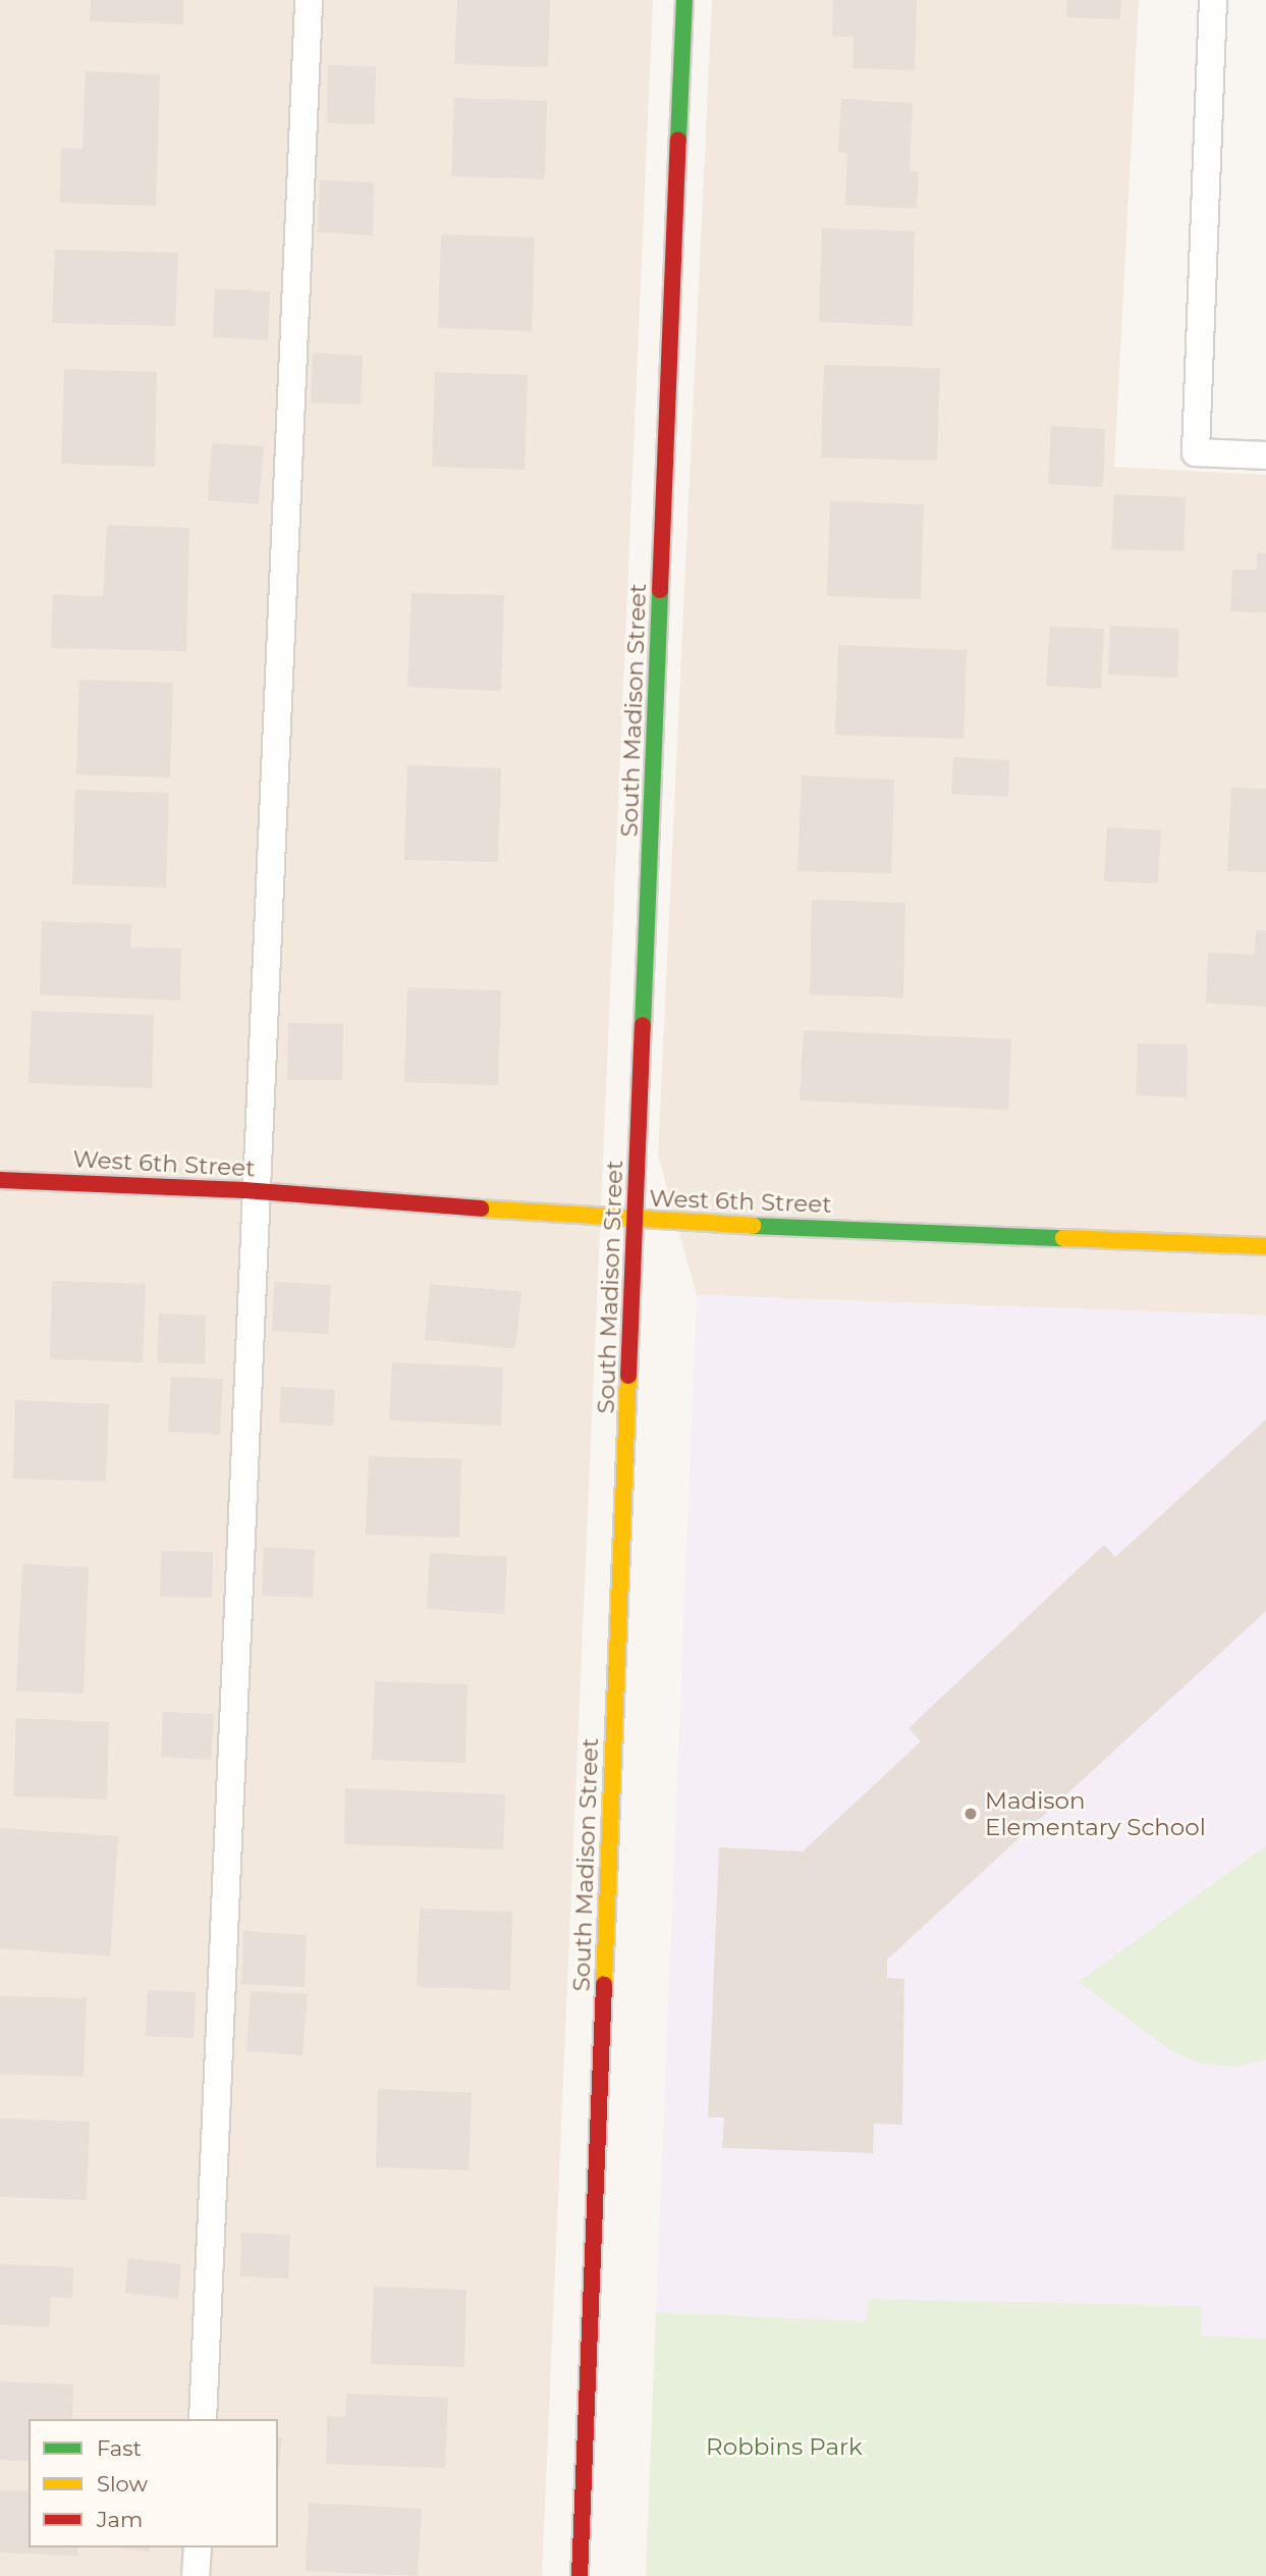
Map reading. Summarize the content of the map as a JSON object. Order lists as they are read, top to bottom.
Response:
{
  "streets": {
    "street": ["South Madison Street", "West 6th Street"]
  },
  "crossings": [
    ["South Madison Street", "West 6th Street"]
  ],
  "parks": ["Robbins Park"],
  "places": ["Madison Elementary School"],
  "legend": ["Fast", "Slow", "Jam"]
}
